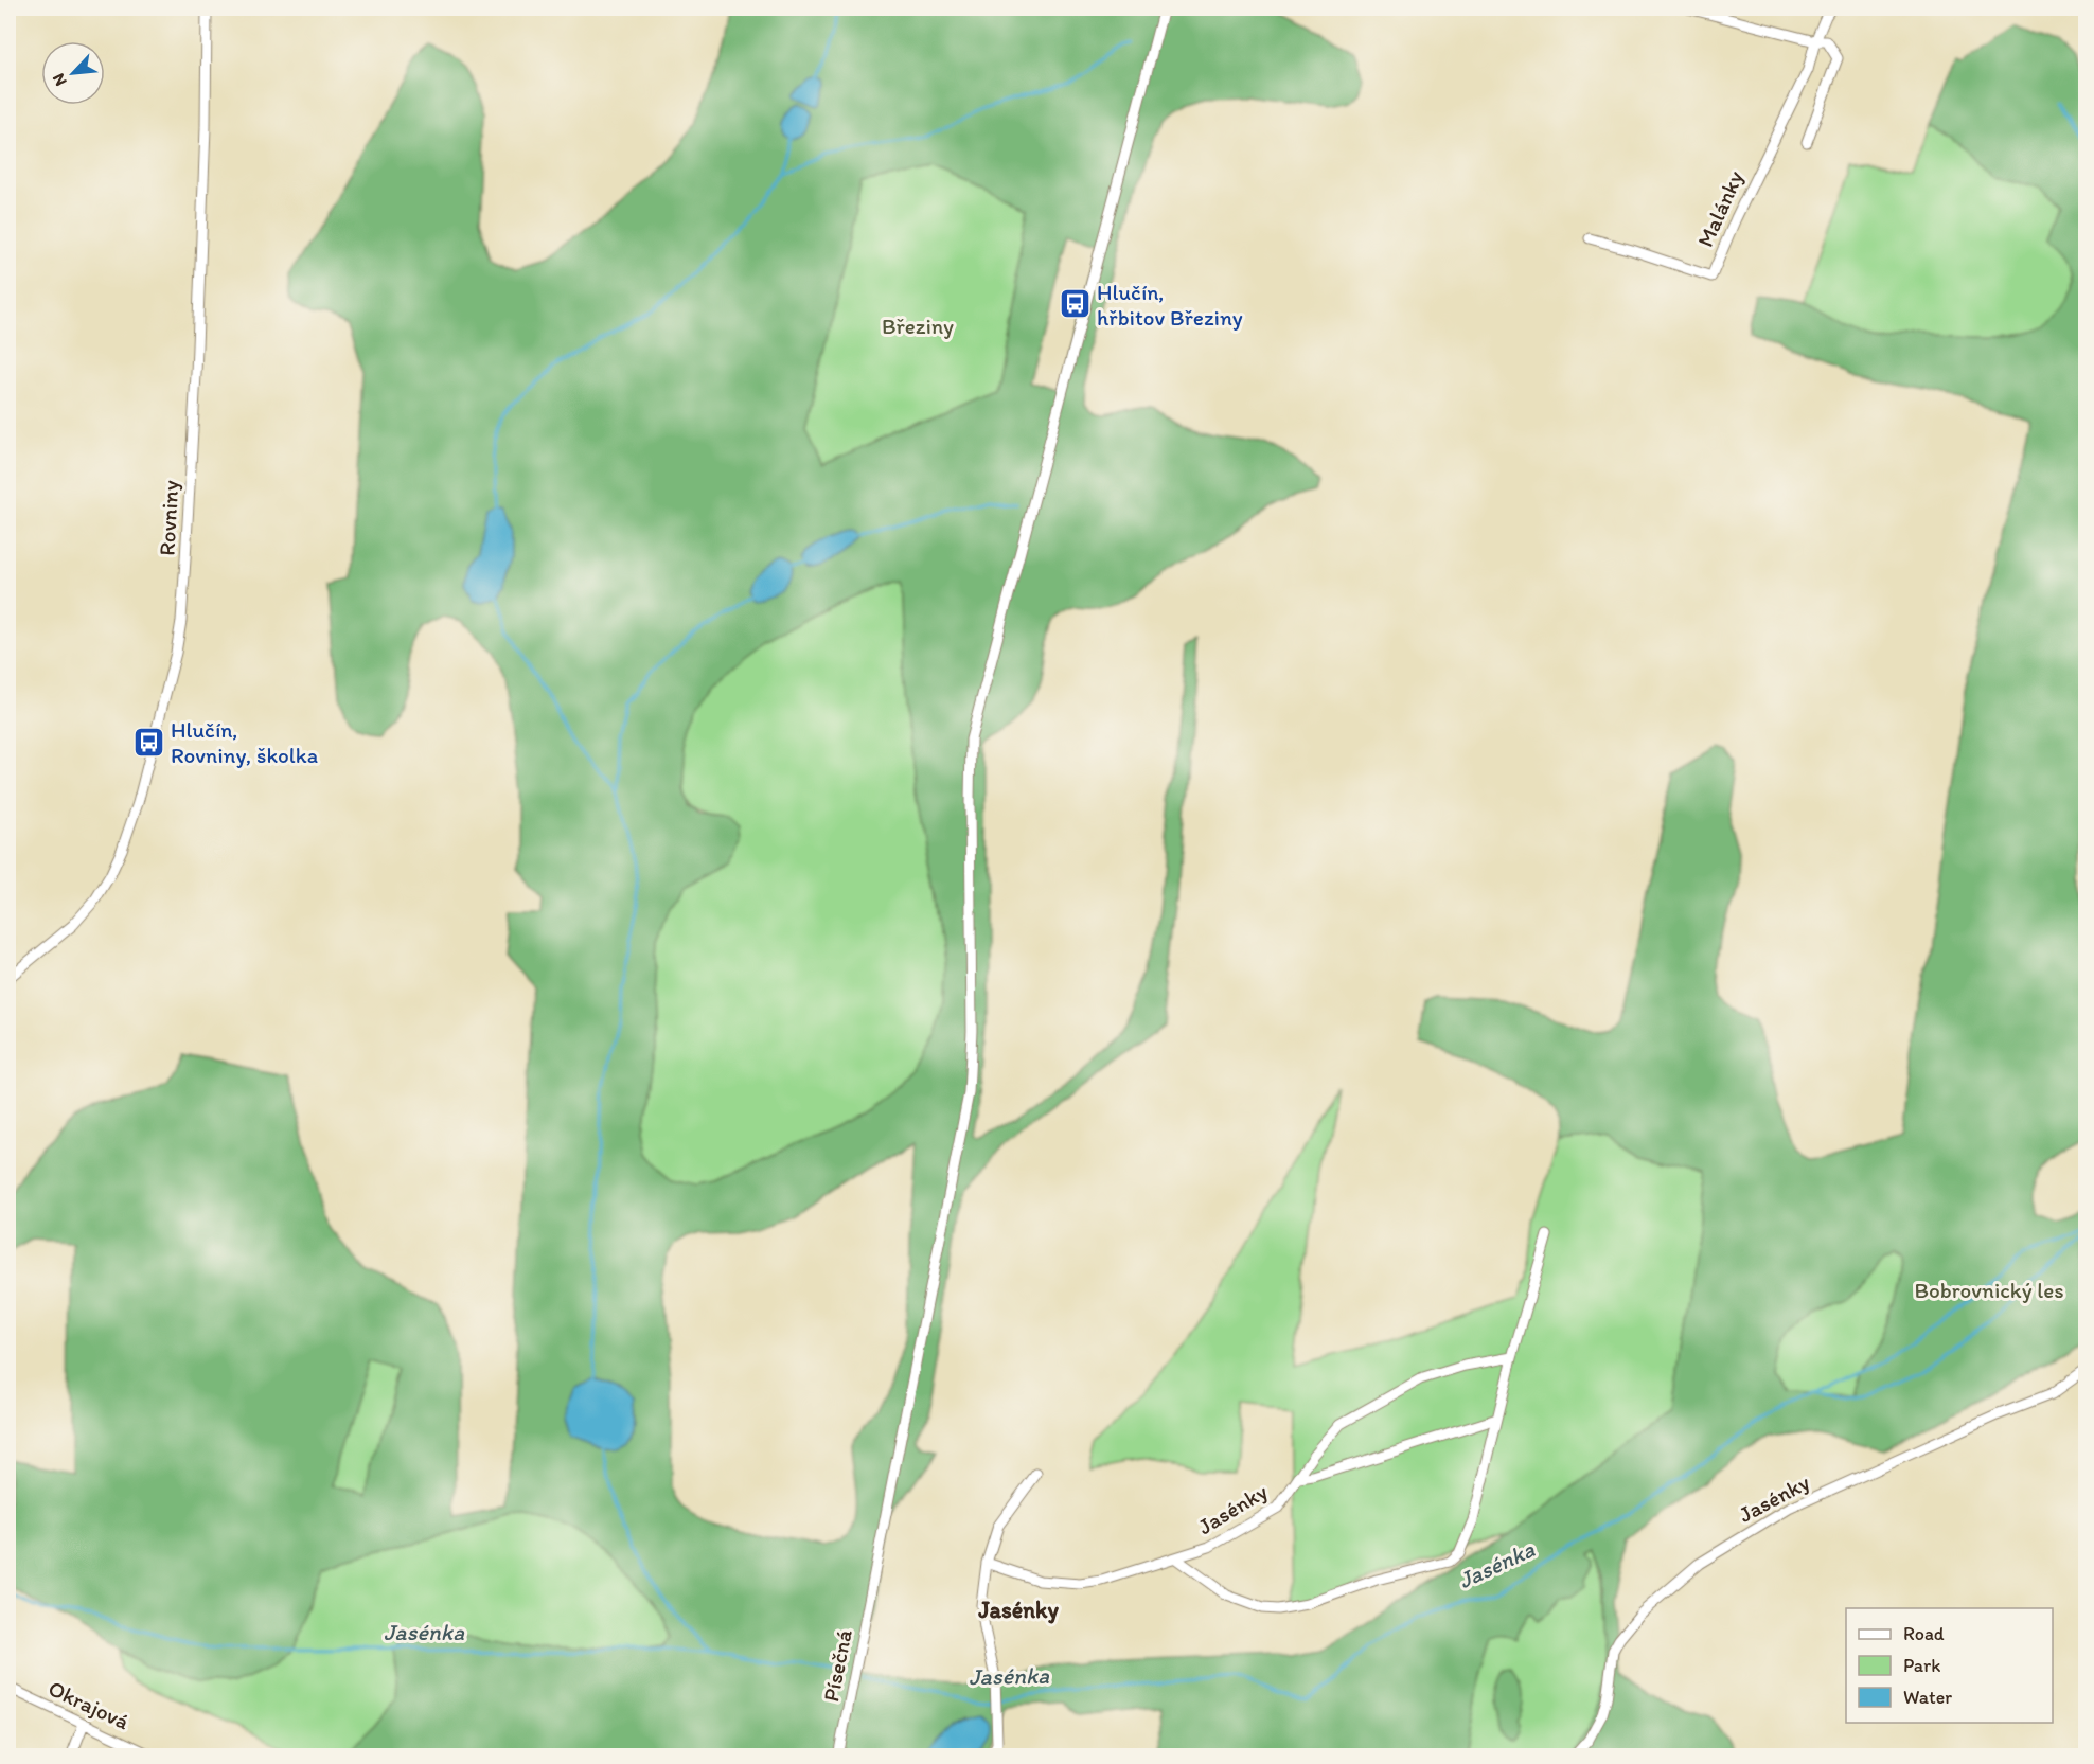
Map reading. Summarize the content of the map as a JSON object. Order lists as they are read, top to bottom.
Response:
{
  "streets": {
    "street": [
      "Malánky",
      "Rovniny",
      "Jasénky",
      "Písečná",
      "Okrajová"
    ]
  },
  "districts": ["Jasénky"],
  "water": ["Jasénka"],
  "parks": ["Březiny", "Bobrovnický les"],
  "places": {
    "bus stop": ["Hlučín, hřbitov Březiny", "Hlučín, Rovniny, školka"]
  },
  "legend": ["Road", "Park", "Water"],
  "north": "bottom left"
}
